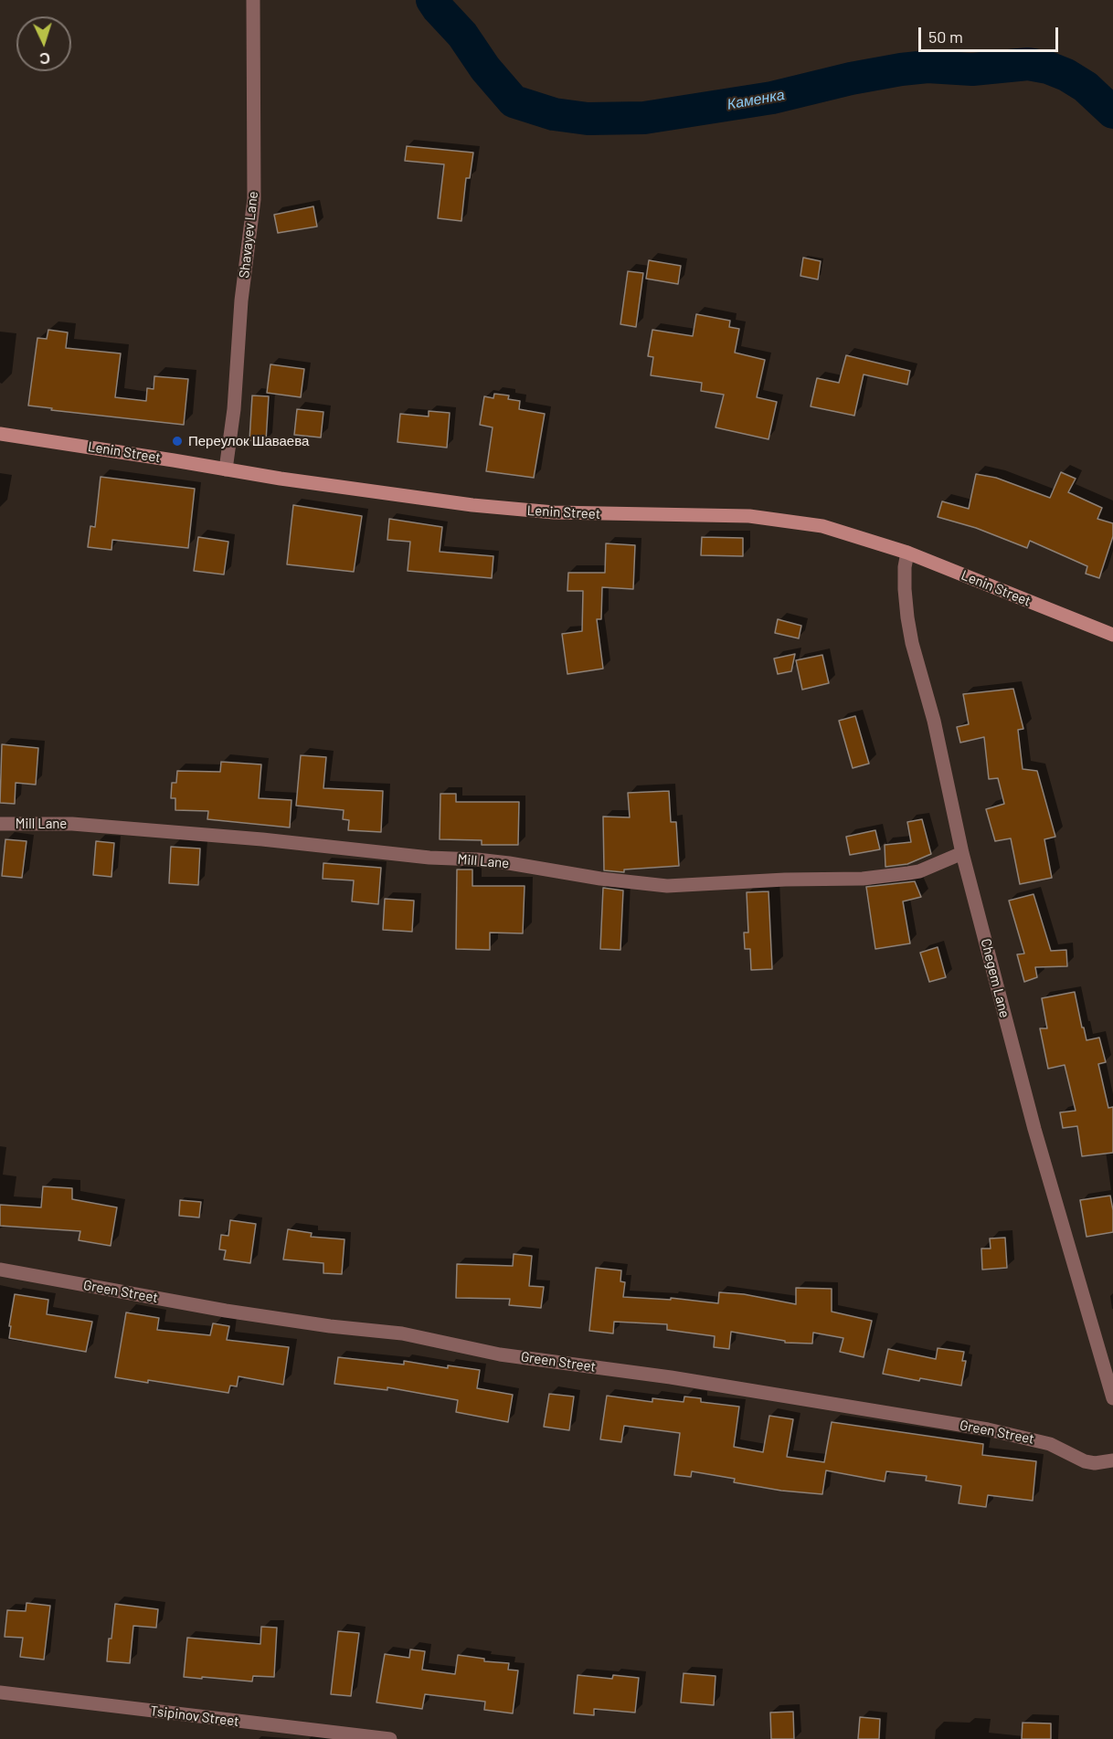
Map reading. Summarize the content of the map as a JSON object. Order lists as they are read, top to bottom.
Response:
{
  "streets": {
    "street": [
      "Shavayev Lane",
      "Lenin Street",
      "Mill Lane",
      "Chegem Lane",
      "Green Street",
      "Tsipinov Street"
    ]
  },
  "crossings": [
    ["Shavayev Lane", "Lenin Street"],
    ["Lenin Street", "Chegem Lane"],
    ["Mill Lane", "Chegem Lane"]
  ],
  "water": ["Каменка"],
  "places": ["Переулок Шаваева"],
  "scale_bar": "50 m",
  "north": "bottom"
}
